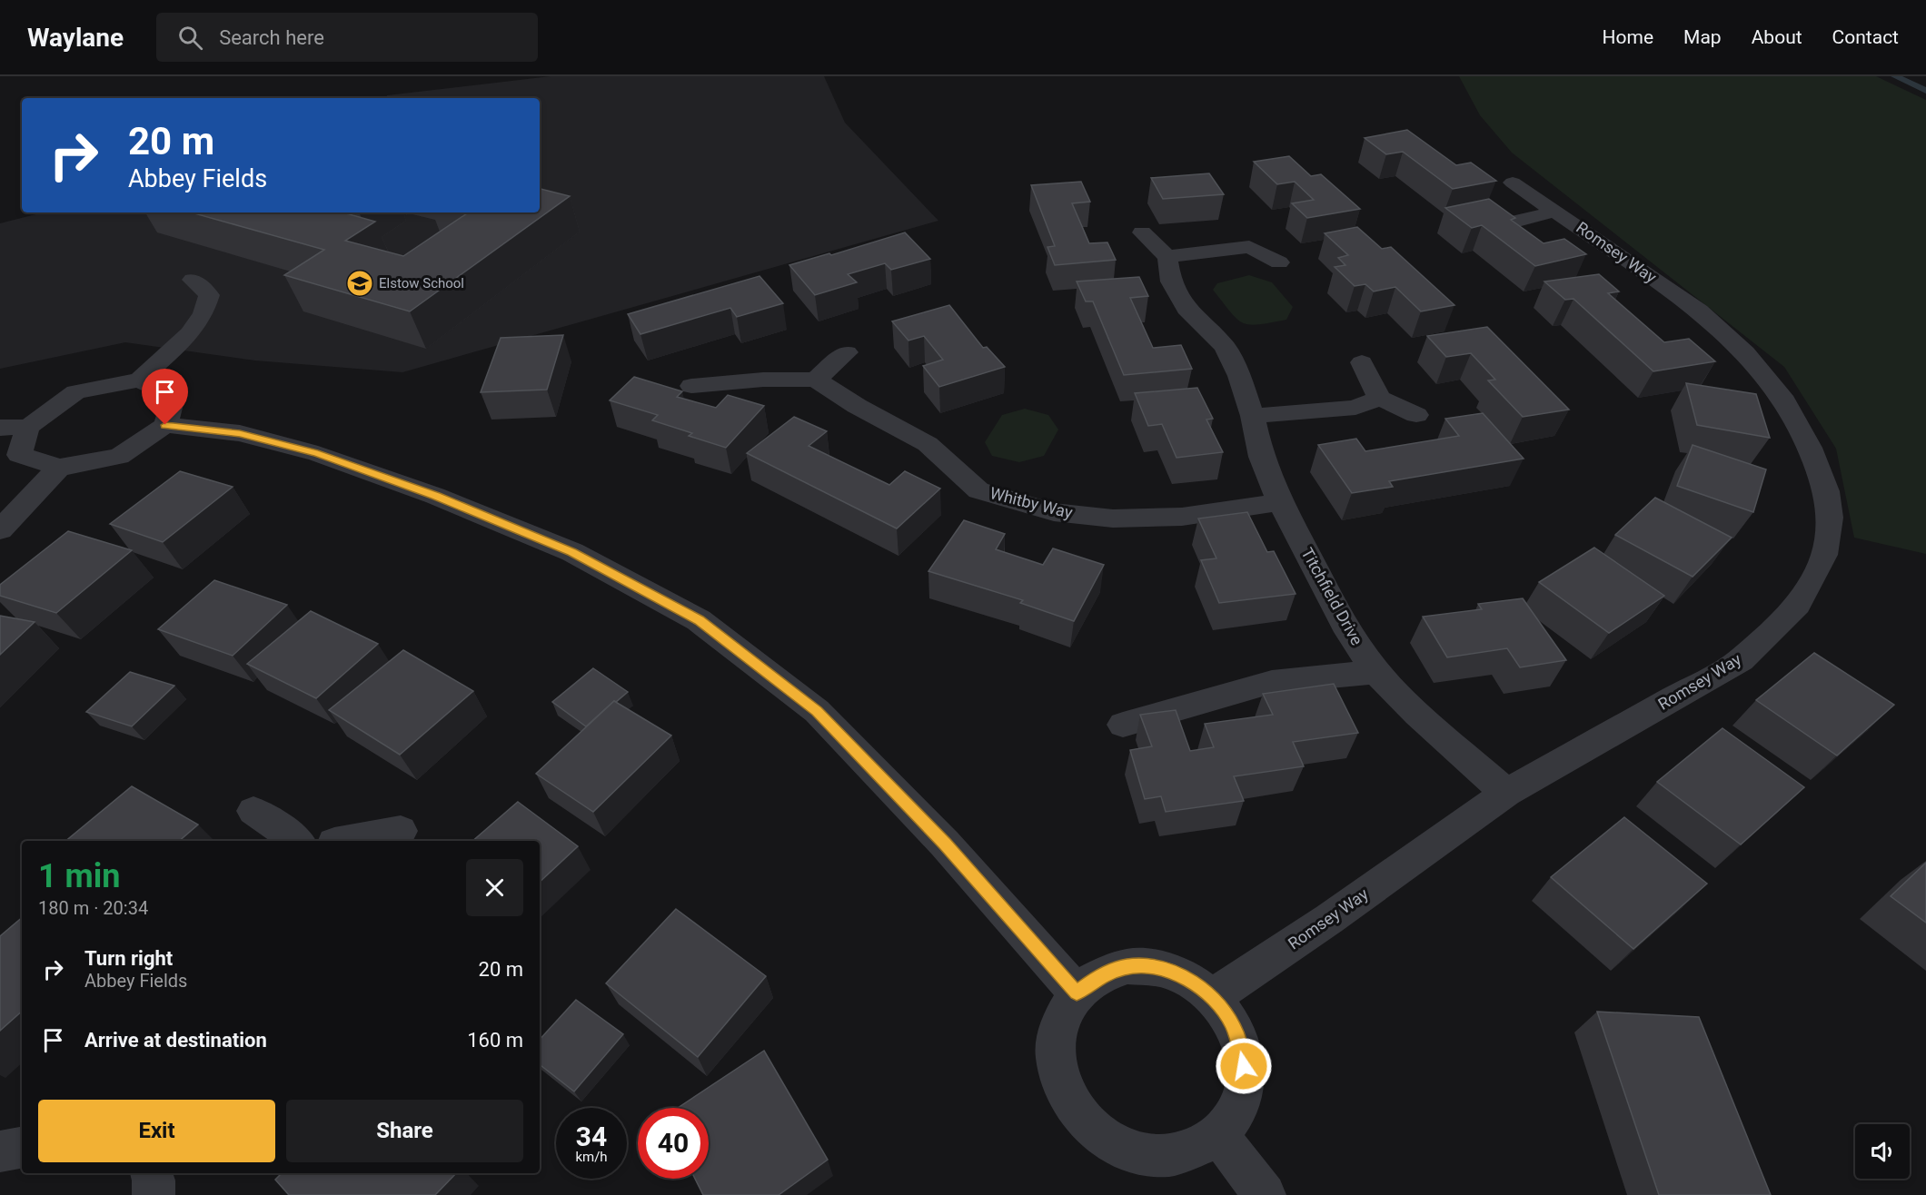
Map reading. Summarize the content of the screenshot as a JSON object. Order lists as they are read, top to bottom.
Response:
{
  "streets": {
    "street": ["Romsey Way", "Whitby Way", "Titchfield Drive"]
  },
  "crossings": [
    ["Romsey Way", "Titchfield Drive"],
    ["Whitby Way", "Titchfield Drive"]
  ],
  "places": {
    "school or university": ["Elstow School"]
  },
  "page": {
    "header": "Waylane",
    "search": "Search here",
    "nav": [
      "Home",
      "Map",
      "About",
      "Contact"
    ],
    "turn": ["20 m", "Abbey Fields"],
    "heading": ["1 min", "180 m · 20:34"],
    "list": [
      {
        "name": "Turn right",
        "note": "Abbey Fields",
        "value": "20 m"
      },
      {
        "name": "Arrive at destination",
        "value": "160 m"
      }
    ],
    "buttons": ["Exit", "Share"],
    "speed": "34 km/h",
    "limit": "40"
  }
}
